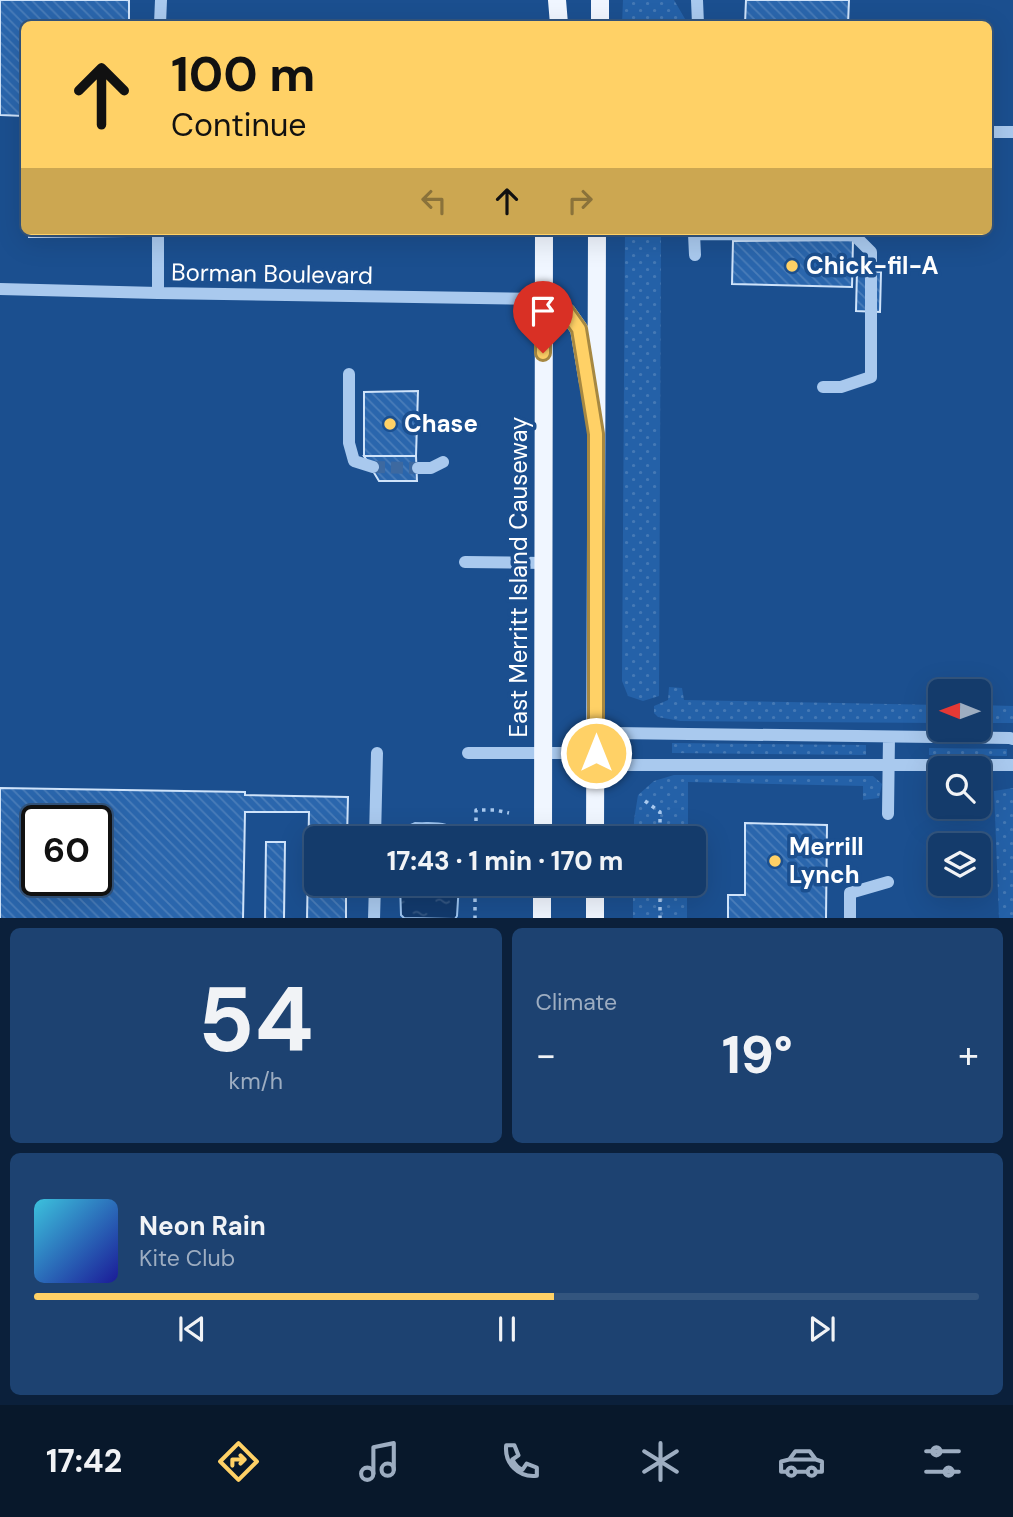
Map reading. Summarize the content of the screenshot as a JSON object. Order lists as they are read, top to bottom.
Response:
{
  "streets": {
    "main road": ["East Merritt Island Causeway"],
    "street": ["Borman Boulevard"]
  },
  "crossings": [
    ["Borman Boulevard", "East Merritt Island Causeway"]
  ],
  "places": ["Chick-fil-A", "Chase", "Merrill Lynch"],
  "north": "left",
  "page": {
    "turn": ["100 m", "Continue"],
    "limit": "60",
    "trip": "17:43 · 1 min · 170 m",
    "tile": [
      ["54", "km/h"],
      "Climate"
    ],
    "heat": ["−", "19°", "+"],
    "song": ["Neon Rain", "Kite Club"],
    "tabs": "17:42"
  }
}
